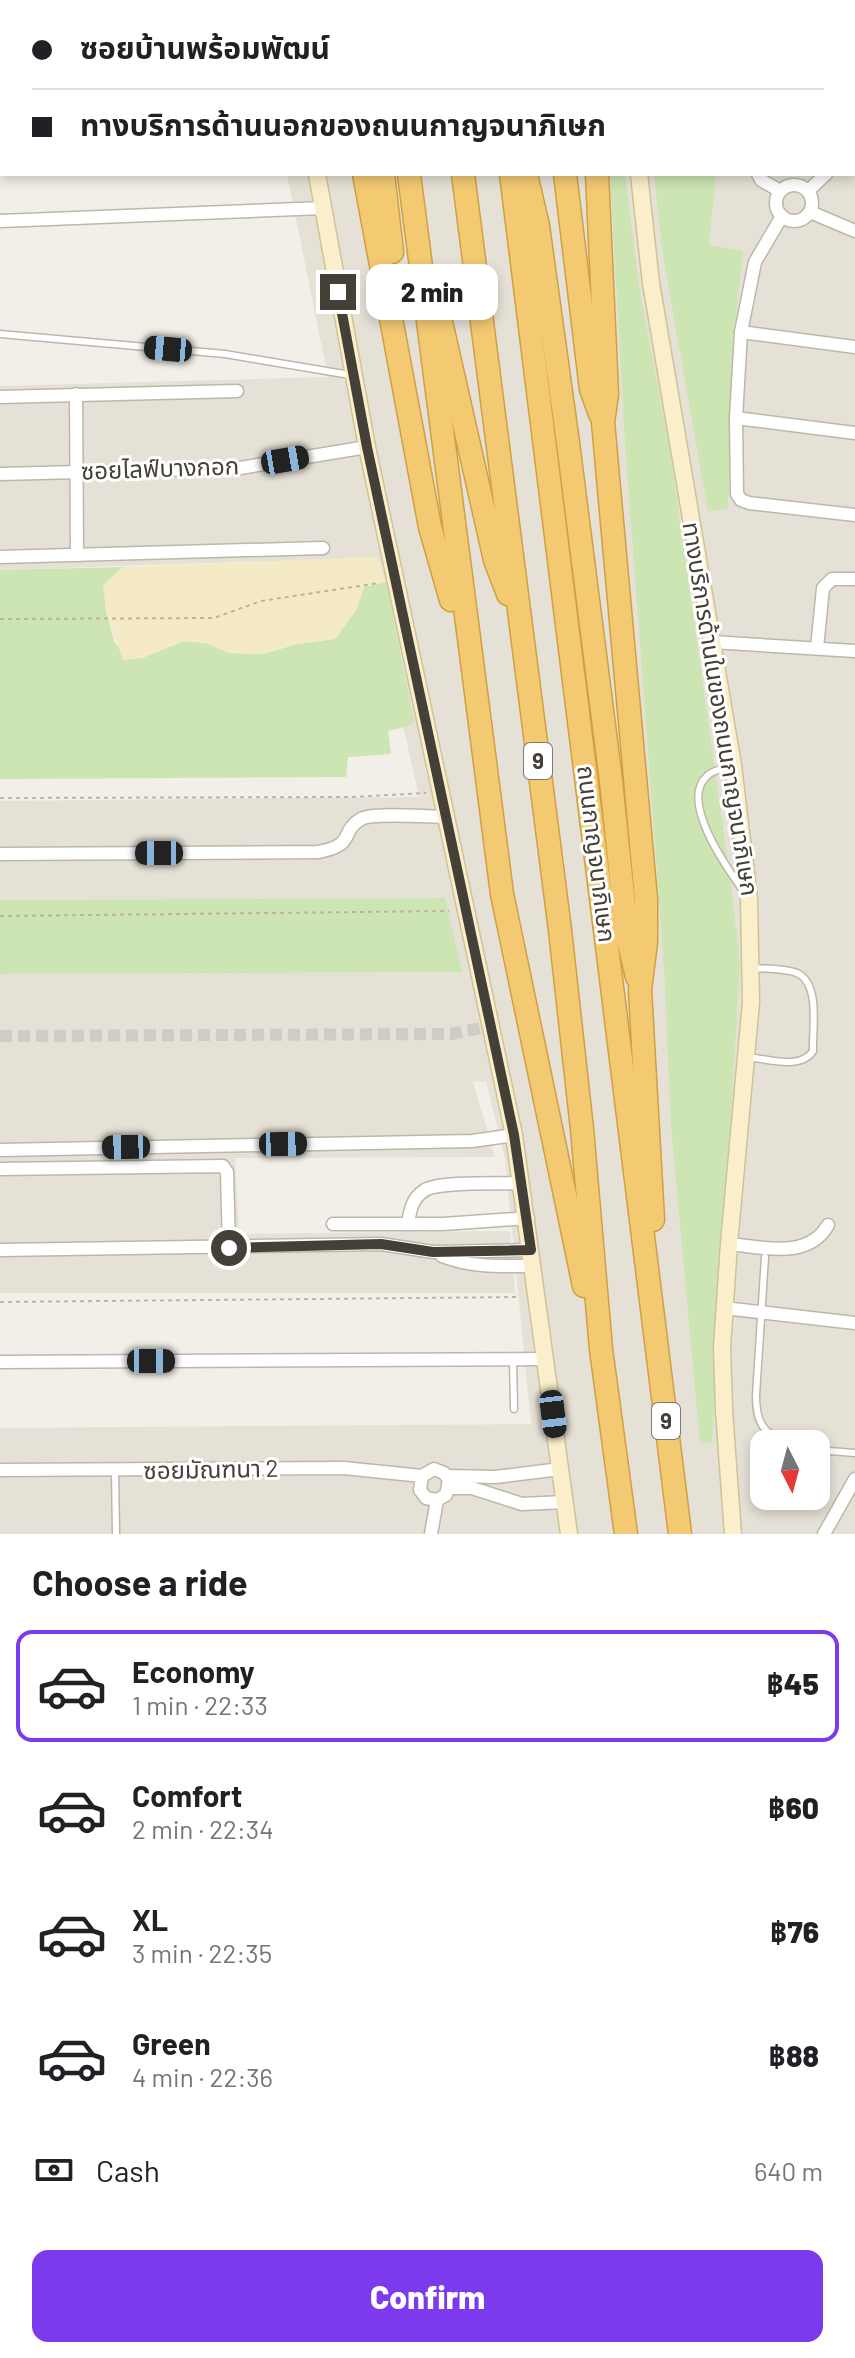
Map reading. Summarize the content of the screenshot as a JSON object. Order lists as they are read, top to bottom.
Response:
{
  "streets": {
    "highway": ["9", "ถนนกาญจนาภิเษก"],
    "main road": ["ทางบริการด้านในของถนนกาญจนาภิเษก"],
    "street": ["ซอยไลฟ์บางกอก", "ซอยมัณฑนา 2"]
  },
  "north": "bottom",
  "page": {
    "banner": ["ซอยบ้านพร้อมพัฒน์", "ทางบริการด้านนอกของถนนกาญจนาภิเษก"],
    "bubble": "2 min",
    "heading": "Choose a ride",
    "list": [
      {
        "name": "Economy",
        "note": "1 min · 22:33",
        "value": "฿45"
      },
      {
        "name": "Comfort",
        "note": "2 min · 22:34",
        "value": "฿60"
      },
      {
        "name": "XL",
        "note": "3 min · 22:35",
        "value": "฿76"
      },
      {
        "name": "Green",
        "note": "4 min · 22:36",
        "value": "฿88"
      }
    ],
    "pay": ["Cash", "640 m"],
    "buttons": "Confirm"
  }
}
